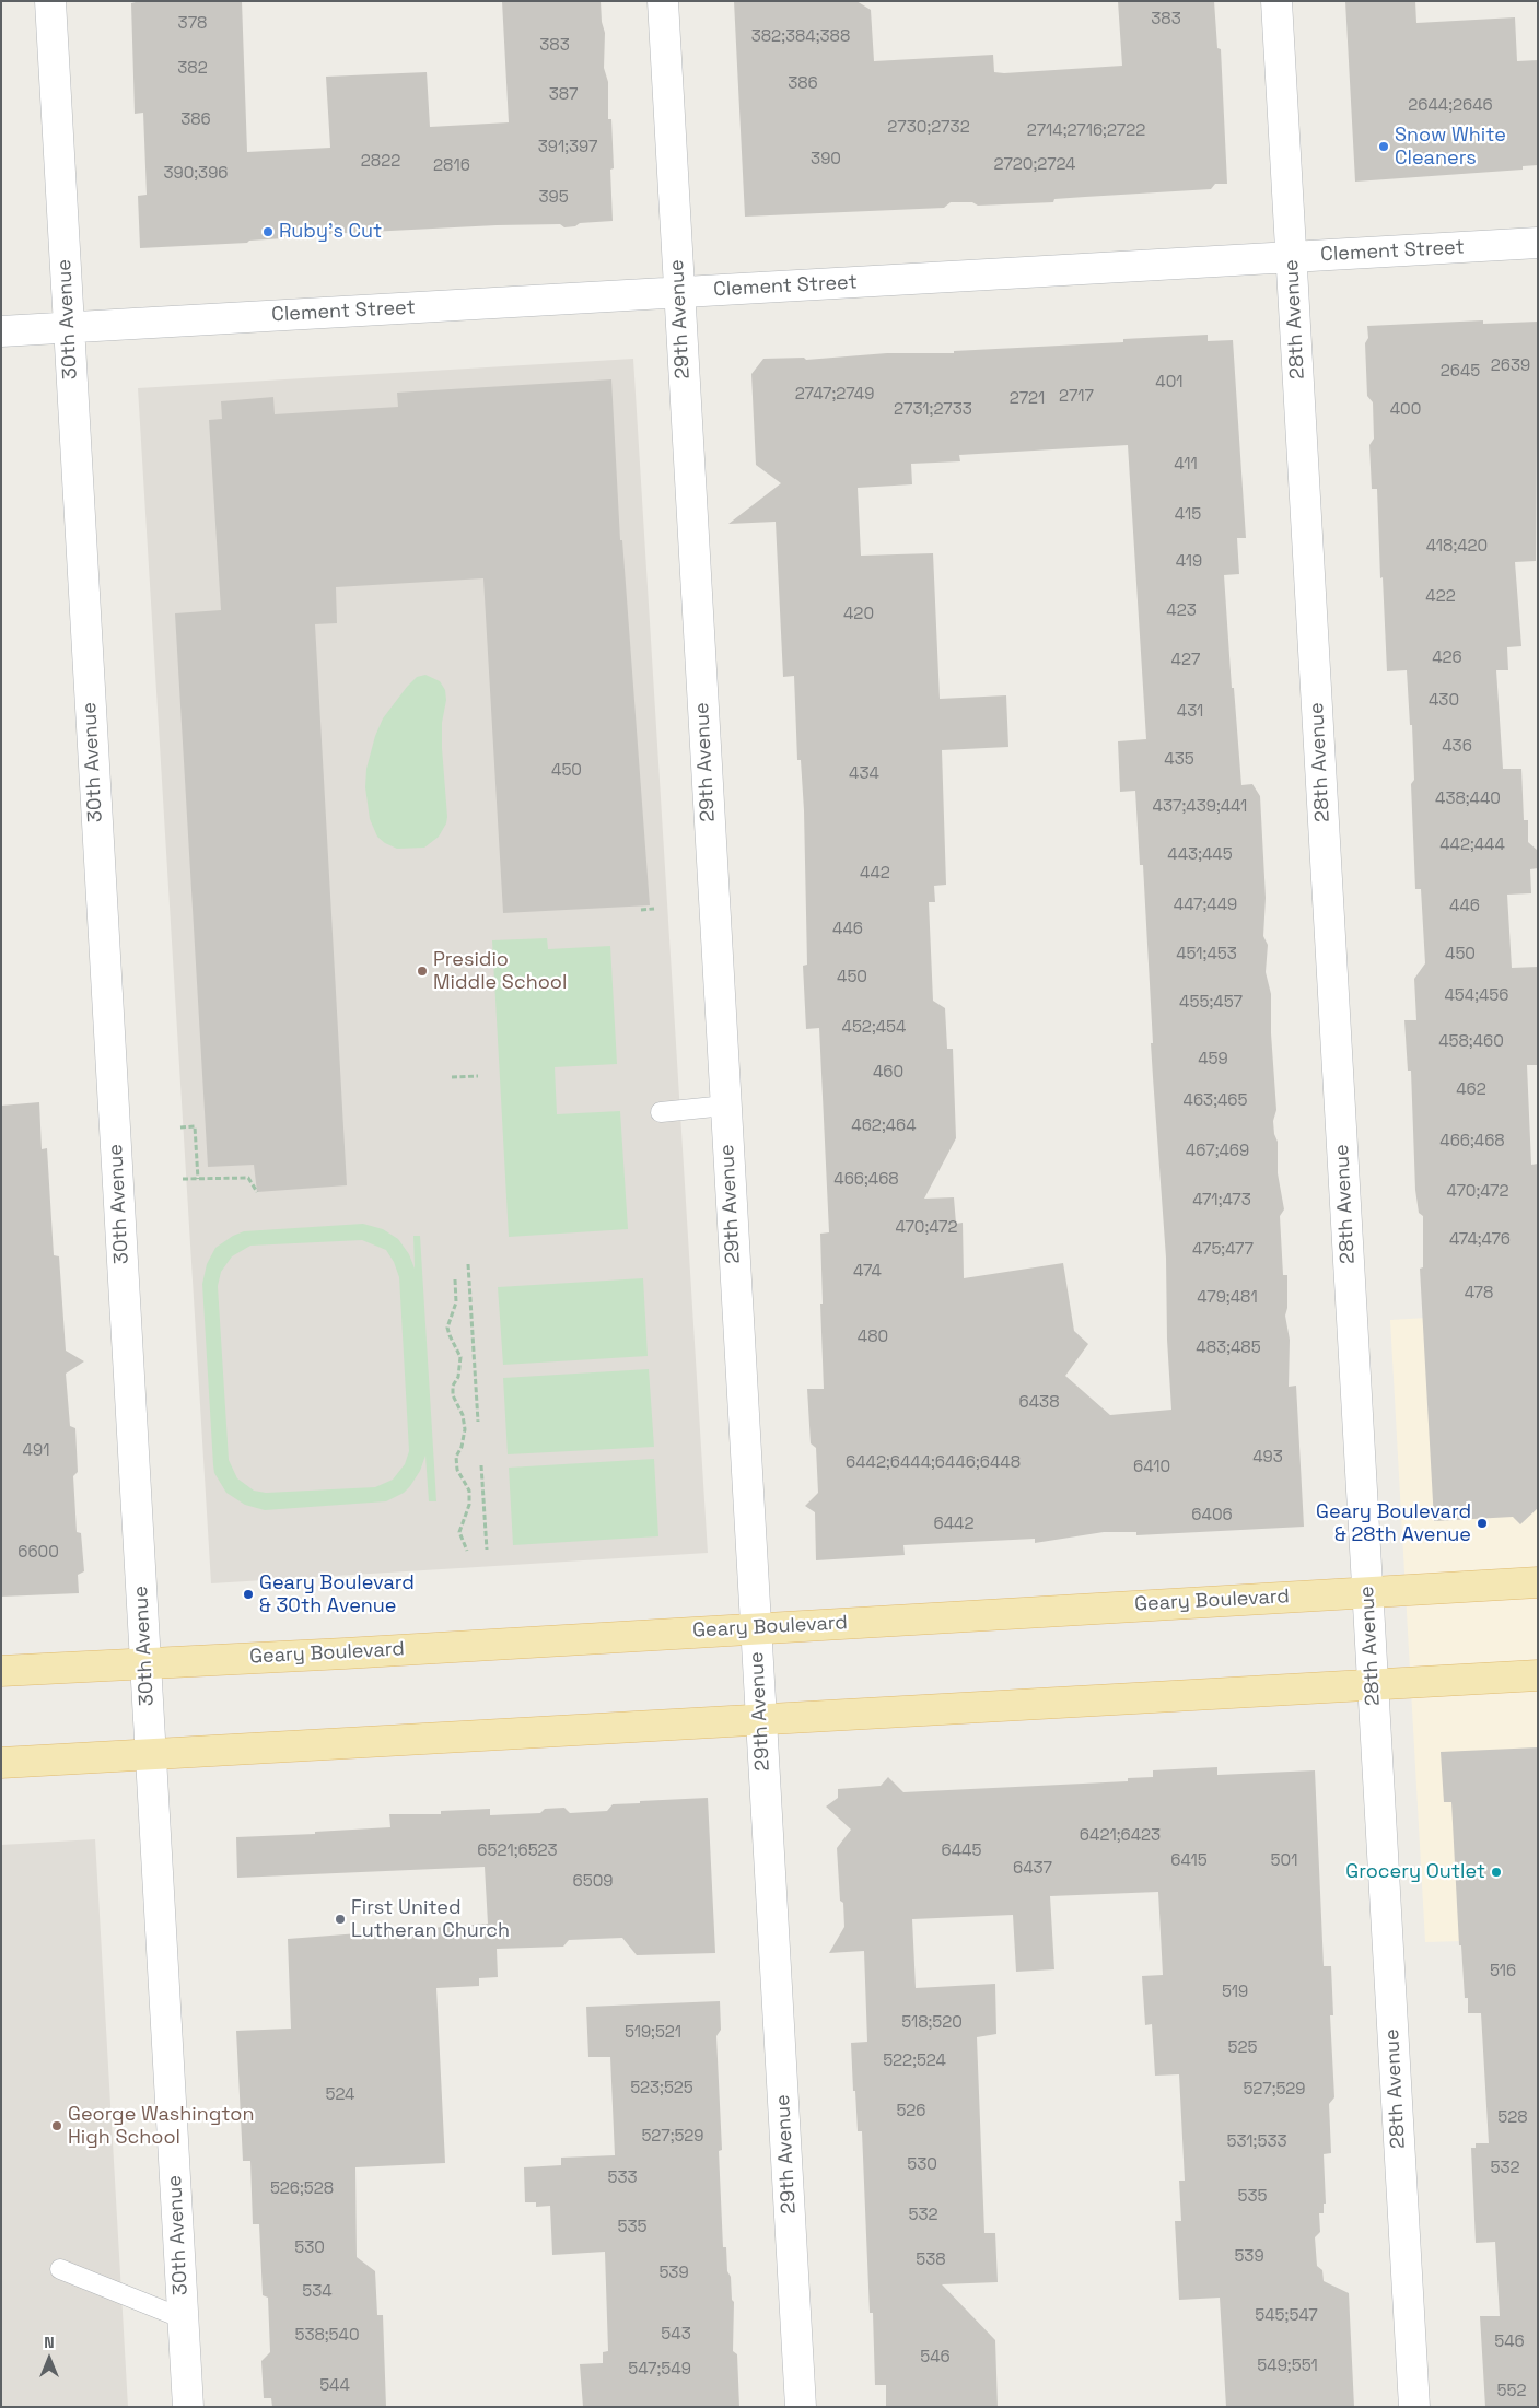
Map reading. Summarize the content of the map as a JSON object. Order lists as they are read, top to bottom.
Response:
{
  "streets": {
    "main road": ["Geary Boulevard"],
    "street": [
      "Clement Street",
      "30th Avenue",
      "29th Avenue",
      "28th Avenue"
    ]
  },
  "crossings": [
    ["Clement Street", "30th Avenue"],
    ["Clement Street", "29th Avenue"],
    ["Clement Street", "28th Avenue"],
    ["30th Avenue", "Geary Boulevard"],
    ["29th Avenue", "Geary Boulevard"],
    ["28th Avenue", "Geary Boulevard"]
  ],
  "places": [
    "Snow White Cleaners",
    "Ruby's Cut",
    "Presidio Middle School",
    "Geary Boulevard & 28th Avenue",
    "Geary Boulevard & 30th Avenue",
    "Grocery Outlet",
    "First United Lutheran Church",
    "George Washington High School"
  ],
  "house_numbers": [
    "383",
    "378",
    "382;384;388",
    "383",
    "382",
    "386",
    "387",
    "2644;2646",
    "386",
    "2730;2732",
    "2714;2716;2722",
    "391;397",
    "390",
    "2822",
    "2720;2724",
    "2816",
    "390;396",
    "395",
    "2639",
    "2645",
    "401",
    "2747;2749",
    "2717",
    "2721",
    "2731;2733",
    "400",
    "411",
    "415",
    "418;420",
    "419",
    "422",
    "423",
    "420",
    "426",
    "427",
    "430",
    "431",
    "436",
    "435",
    "450",
    "434",
    "438;440",
    "437;439;441",
    "442;444",
    "443;445",
    "442",
    "447;449",
    "446",
    "446",
    "451;453",
    "450",
    "450",
    "454;456",
    "455;457",
    "452;454",
    "458;460",
    "459",
    "460",
    "462",
    "463;465",
    "462;464",
    "466;468",
    "467;469",
    "466;468",
    "470;472",
    "471;473",
    "470;472",
    "474;476",
    "475;477",
    "474",
    "478",
    "479;481",
    "480",
    "483;485",
    "6438",
    "491",
    "493",
    "6442;6444;6446;6448",
    "6410",
    "6406",
    "6442",
    "6600",
    "6421;6423",
    "6521;6523",
    "6445",
    "6415",
    "501",
    "6437",
    "6509",
    "516",
    "519",
    "518;520",
    "519;521",
    "525",
    "522;524",
    "523;525",
    "527;529",
    "524",
    "526",
    "528",
    "527;529",
    "531;533",
    "530",
    "532",
    "533",
    "526;528",
    "535",
    "532",
    "535",
    "530",
    "539",
    "538",
    "539",
    "534",
    "545;547",
    "543",
    "538;540",
    "546",
    "546",
    "549;551",
    "547;549",
    "544",
    "552"
  ],
  "north": "top"
}
